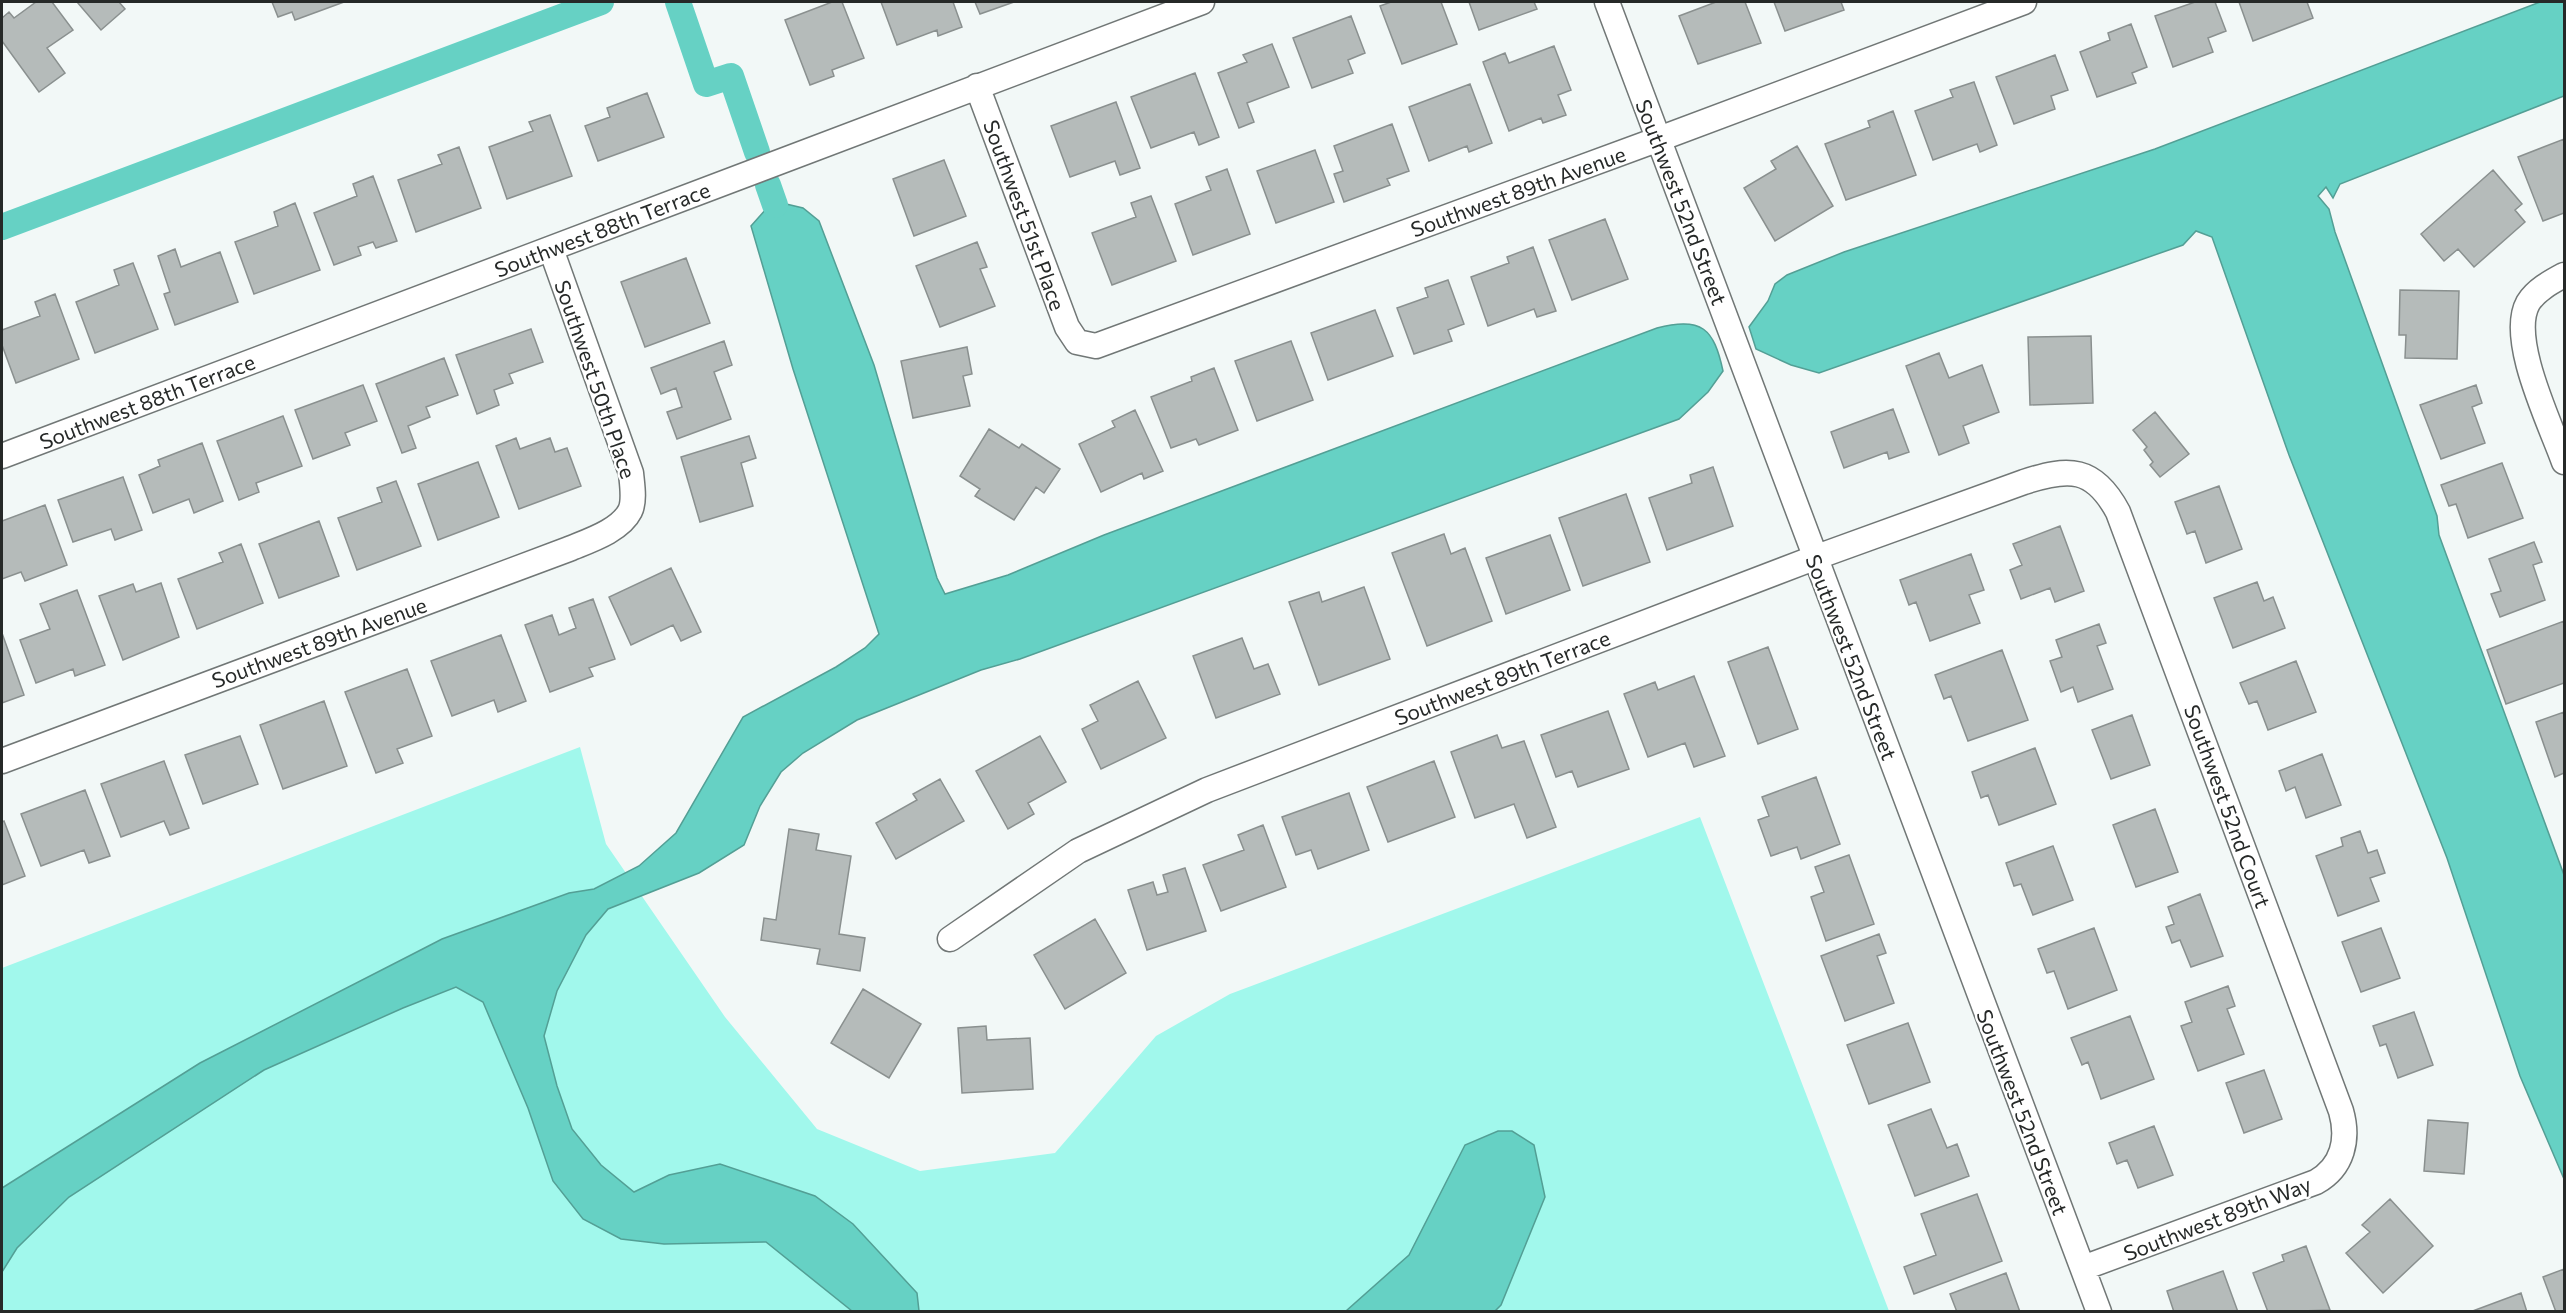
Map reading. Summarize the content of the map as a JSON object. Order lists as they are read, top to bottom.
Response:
{
  "streets": {
    "street": [
      "Southwest 89th Avenue",
      "Southwest 52nd Street",
      "Southwest 51st Place",
      "Southwest 88th Terrace",
      "Southwest 50th Place",
      "Southwest 89th Terrace",
      "Southwest 52nd Court",
      "Southwest 89th Way"
    ]
  },
  "crossings": [
    ["Southwest 89th Avenue", "Southwest 52nd Street"],
    ["Southwest 89th Avenue", "Southwest 51st Place"],
    ["Southwest 89th Avenue", "Southwest 50th Place"],
    ["Southwest 52nd Street", "Southwest 89th Terrace"],
    ["Southwest 52nd Street", "Southwest 89th Way"],
    ["Southwest 51st Place", "Southwest 88th Terrace"],
    ["Southwest 88th Terrace", "Southwest 50th Place"],
    ["Southwest 89th Terrace", "Southwest 52nd Court"],
    ["Southwest 52nd Court", "Southwest 89th Way"]
  ]
}
